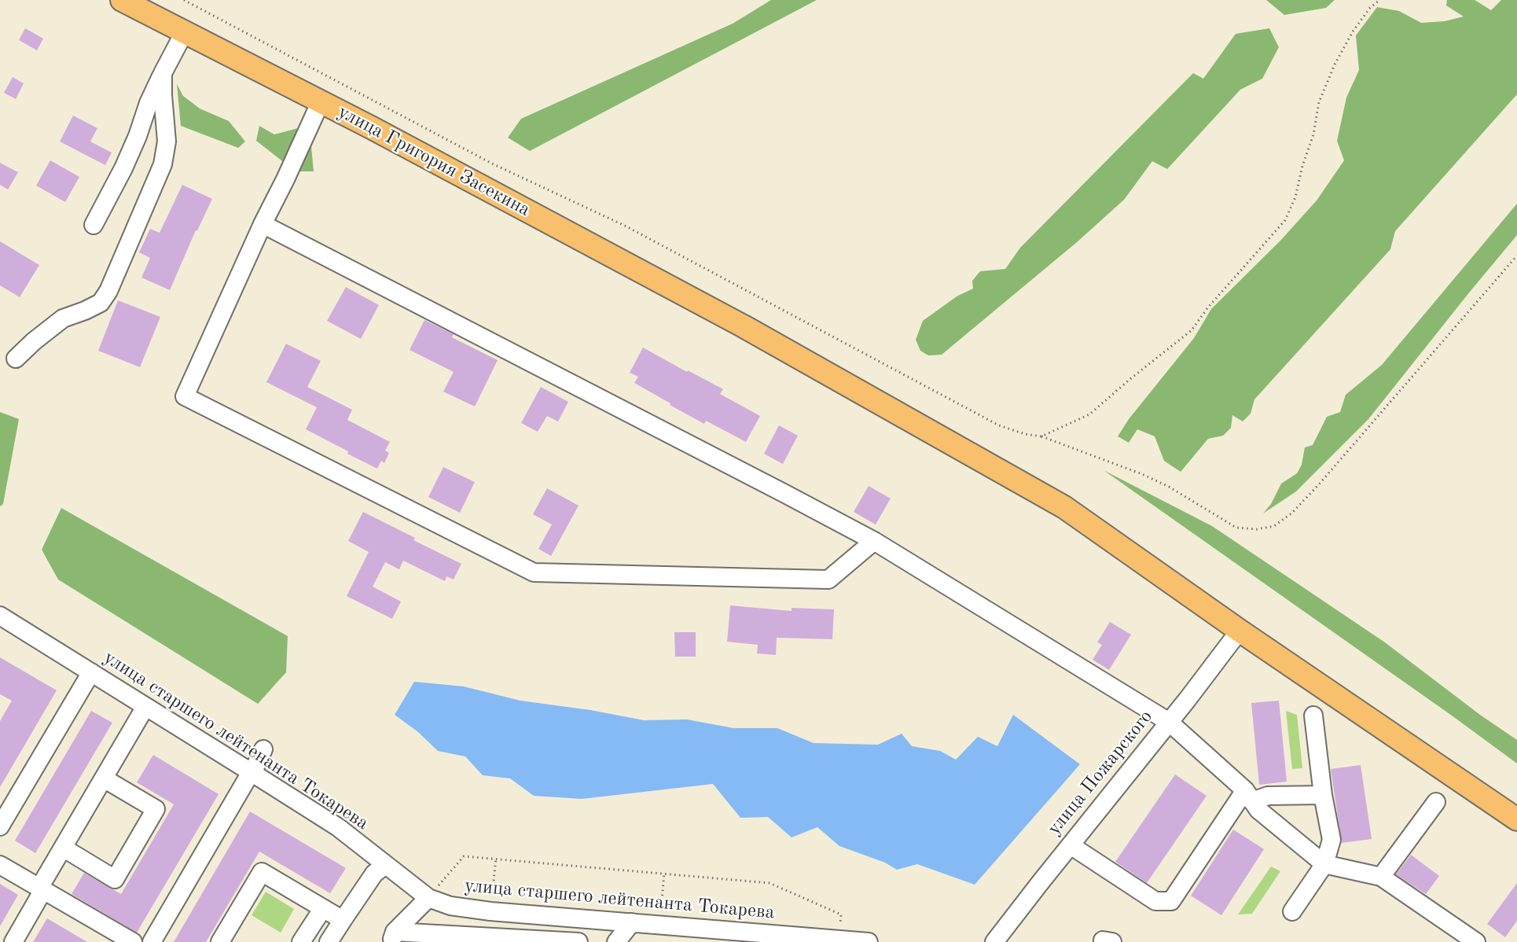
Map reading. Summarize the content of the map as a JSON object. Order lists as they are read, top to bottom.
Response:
{
  "streets": {
    "main road": ["улица Григория Засекина"],
    "street": ["улица старшего лейтенанта Токарева", "улица Пожарского"]
  },
  "crossings": [
    ["улица Григория Засекина", "улица Пожарского"]
  ]
}
